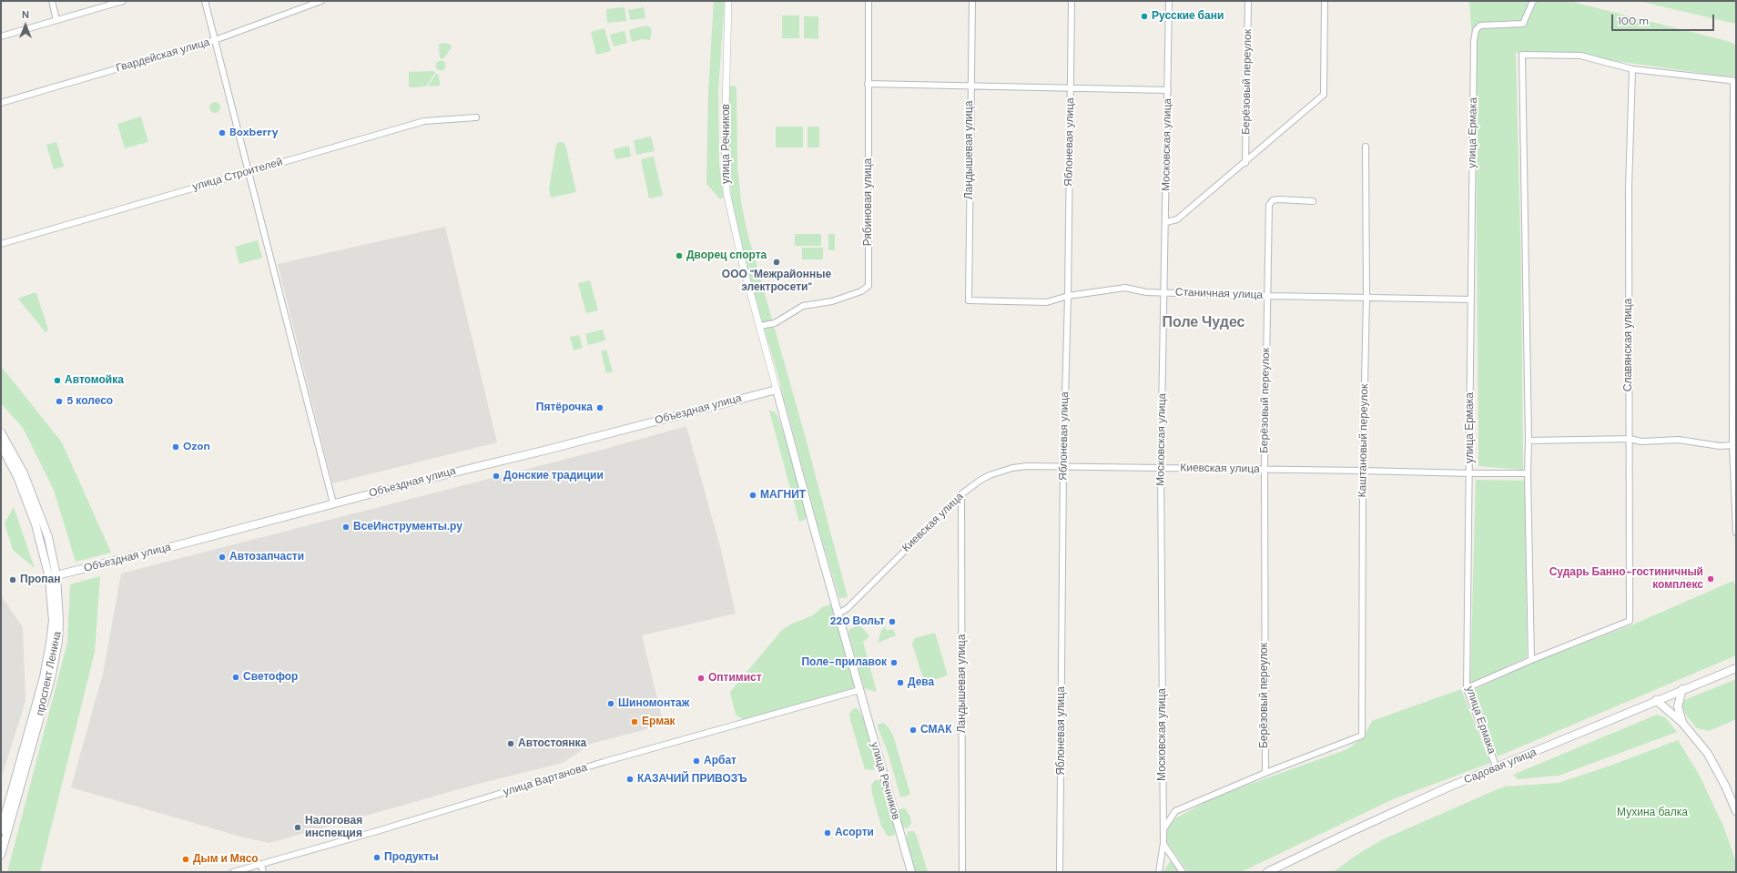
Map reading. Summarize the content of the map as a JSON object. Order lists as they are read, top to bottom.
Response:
{
  "streets": {
    "main road": [
      "улица Речников",
      "Объездная улица",
      "проспект Ленина",
      "Садовая улица"
    ],
    "street": [
      "Гвардейская улица",
      "Берёзовый переулок",
      "улица Ермака",
      "Яблоневая улица",
      "Московская улица",
      "Ландышевая улица",
      "улица Строителей",
      "Рябиновая улица",
      "Станичная улица",
      "Славянская улица",
      "Каштановый переулок",
      "Киевская улица",
      "улица Вартанова"
    ]
  },
  "crossings": [
    ["Берёзовый переулок", "Станичная улица"],
    ["Берёзовый переулок", "Каштановый переулок"],
    ["Берёзовый переулок", "Киевская улица"],
    ["улица Ермака", "Станичная улица"],
    ["улица Ермака", "Киевская улица"],
    ["улица Ермака", "Садовая улица"],
    ["Яблоневая улица", "Станичная улица"],
    ["Яблоневая улица", "Киевская улица"],
    ["улица Речников", "Рябиновая улица"],
    ["улица Речников", "Объездная улица"],
    ["улица Речников", "Киевская улица"],
    ["улица Речников", "улица Вартанова"],
    ["Московская улица", "Станичная улица"],
    ["Московская улица", "Киевская улица"],
    ["Ландышевая улица", "Станичная улица"],
    ["Ландышевая улица", "Киевская улица"],
    ["Станичная улица", "Каштановый переулок"],
    ["Объездная улица", "проспект Ленина"],
    ["Каштановый переулок", "Киевская улица"]
  ],
  "districts": ["Поле Чудес"],
  "parks": ["Мухина балка"],
  "places": [
    "Русские бани",
    "Boxberry",
    "Дворец спорта",
    "ООО \"Межрайонные электросети\"",
    "Автомойка",
    "5 колесо",
    "Пятёрочка",
    "Ozon",
    "Донские традиции",
    "МАГНИТ",
    "ВсеИнструменты.ру",
    "Автозапчасти",
    "Сударь Банно-гостиничный комплекс",
    "Пропан",
    "220 Вольт",
    "Поле-прилавок",
    "Светофор",
    "Оптимист",
    "Дева",
    "Шиномонтаж",
    "Ермак",
    "СМАК",
    "Автостоянка",
    "Арбат",
    "КАЗАЧИЙ ПРИВОЗЪ",
    "Налоговая инспекция",
    "Асорти",
    "Продукты",
    "Дым и Мясо"
  ],
  "scale_bar": "100 m",
  "north": "top"
}
